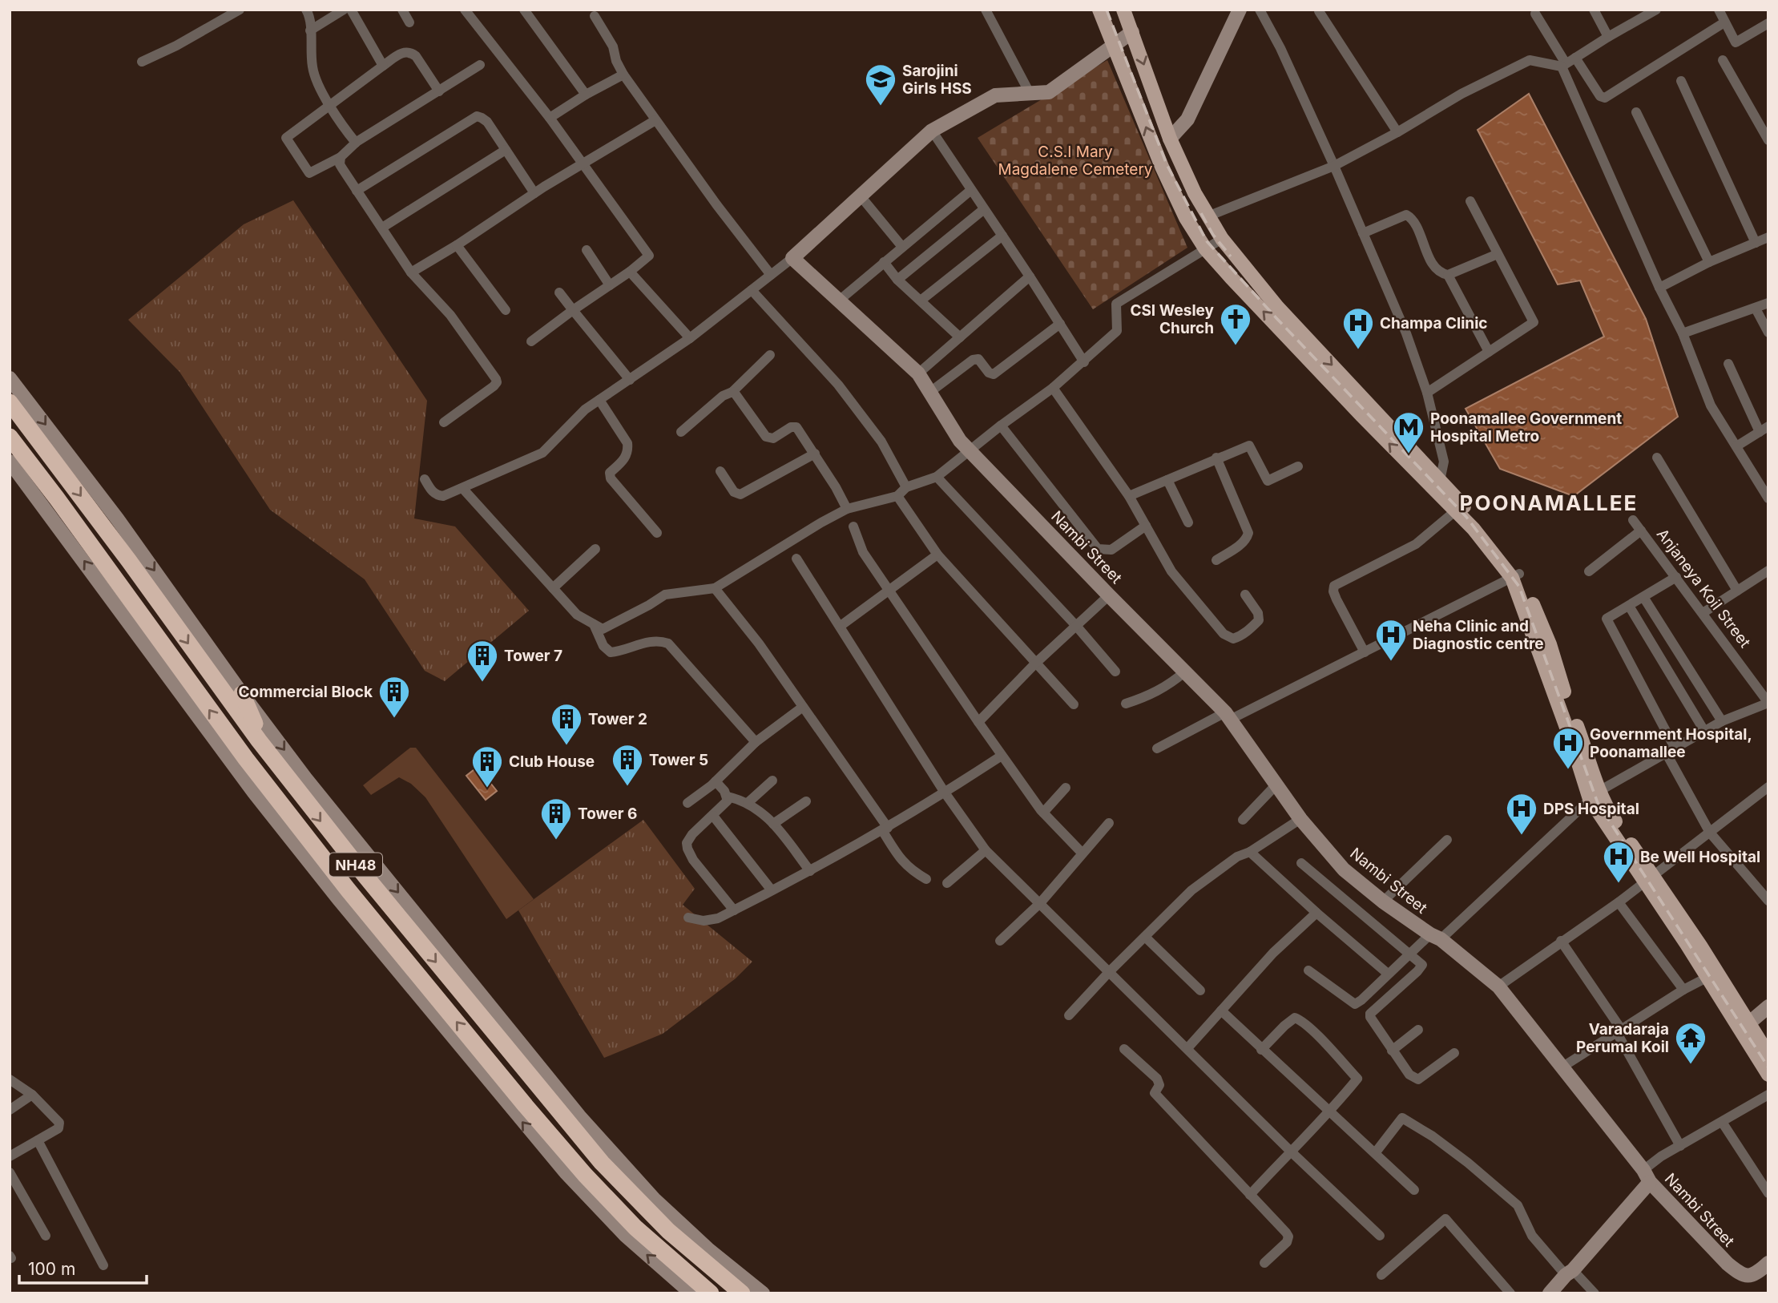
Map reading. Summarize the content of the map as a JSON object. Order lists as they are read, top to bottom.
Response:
{
  "streets": {
    "highway": ["NH48"],
    "street": ["Nambi Street", "Anjaneya Koil Street"]
  },
  "districts": ["POONAMALLEE"],
  "parks": ["C.S.I Mary Magdalene Cemetery"],
  "places": {
    "school or university": ["Sarojini Girls HSS"],
    "church": ["CSI Wesley Church"],
    "hospital": [
      "Champa Clinic",
      "Neha Clinic and Diagnostic centre",
      "Government Hospital, Poonamallee",
      "DPS Hospital",
      "Be Well Hospital"
    ],
    "metro station": ["Poonamallee Government Hospital Metro"],
    "building": [
      "Tower 7",
      "Commercial Block",
      "Tower 2",
      "Tower 5",
      "Club House",
      "Tower 6"
    ],
    "temple": ["Varadaraja Perumal Koil"]
  },
  "scale_bar": "100 m"
}
